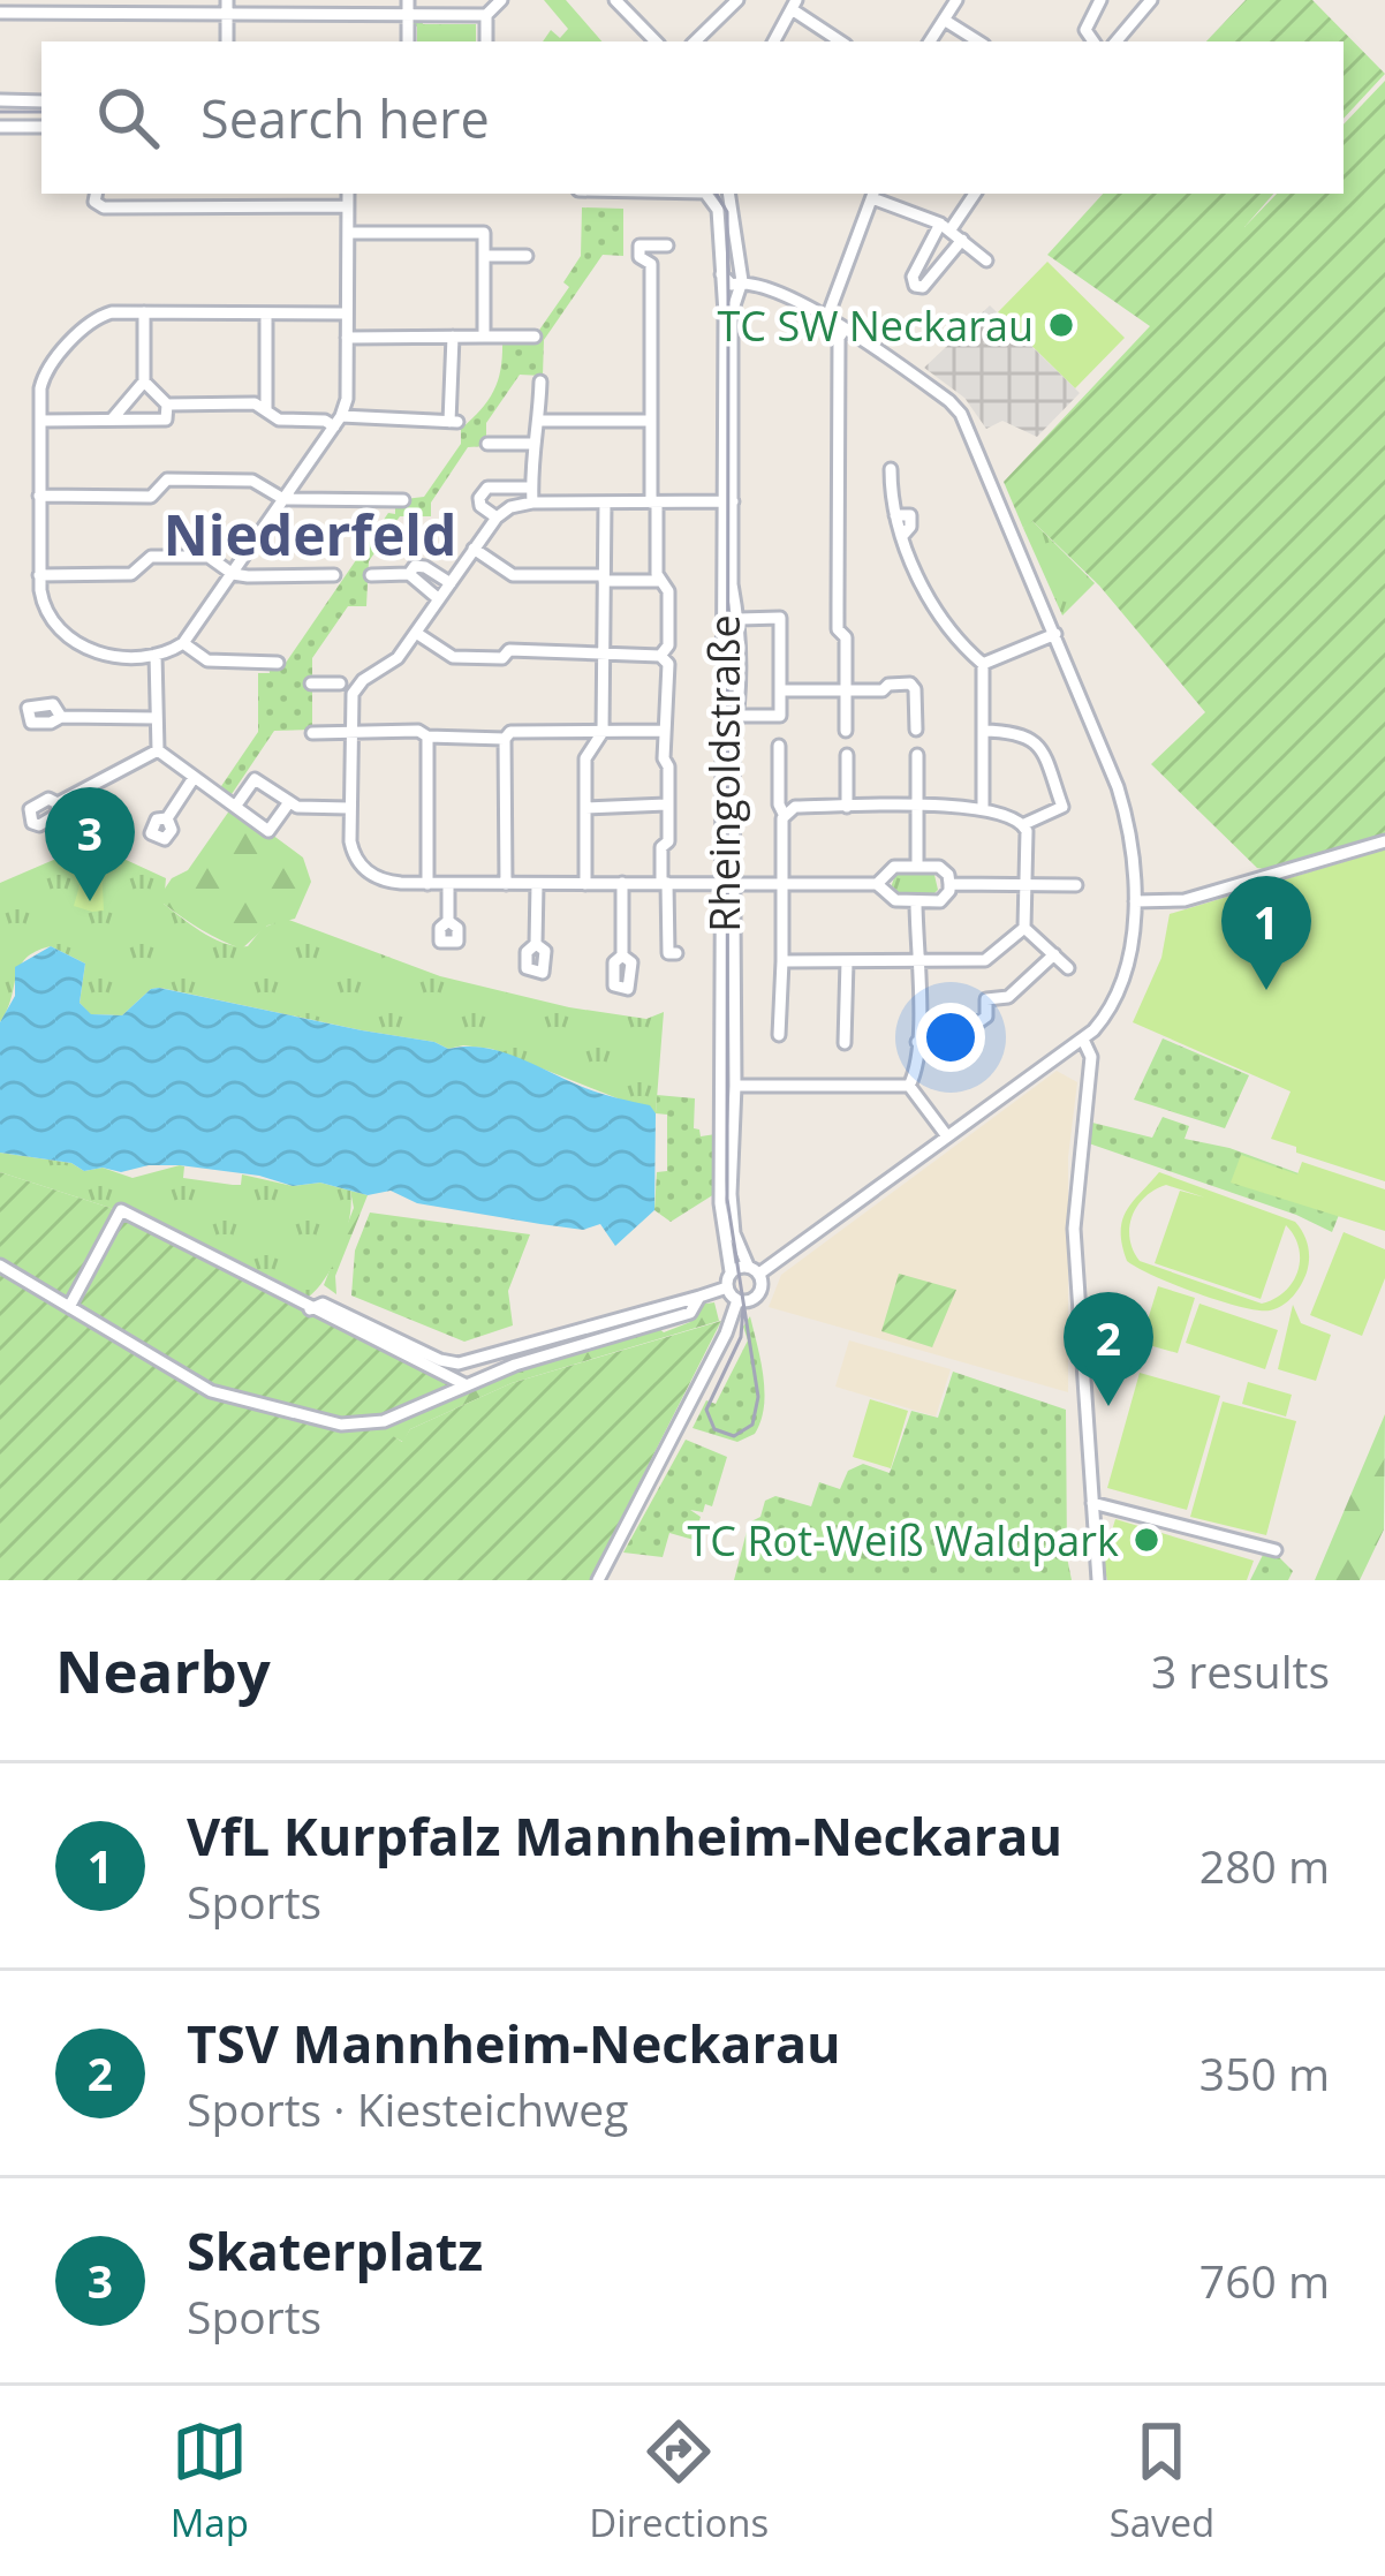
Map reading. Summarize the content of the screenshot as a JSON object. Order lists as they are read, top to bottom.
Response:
{
  "streets": {
    "street": ["Rheingoldstraße"]
  },
  "districts": ["Niederfeld"],
  "places": ["TC SW Neckarau", "TC Rot-Weiß Waldpark"],
  "page": {
    "search": "Search here",
    "pins": ["3", "1", "2"],
    "heading": ["Nearby", "3 results"],
    "list": [
      {
        "mark": "1",
        "name": "VfL Kurpfalz Mannheim-Neckarau",
        "note": "Sports",
        "value": "280 m"
      },
      {
        "mark": "2",
        "name": "TSV Mannheim-Neckarau",
        "note": "Sports · Kiesteichweg",
        "value": "350 m"
      },
      {
        "mark": "3",
        "name": "Skaterplatz",
        "note": "Sports",
        "value": "760 m"
      }
    ],
    "nav": ["Map", "Directions", "Saved"]
  }
}
